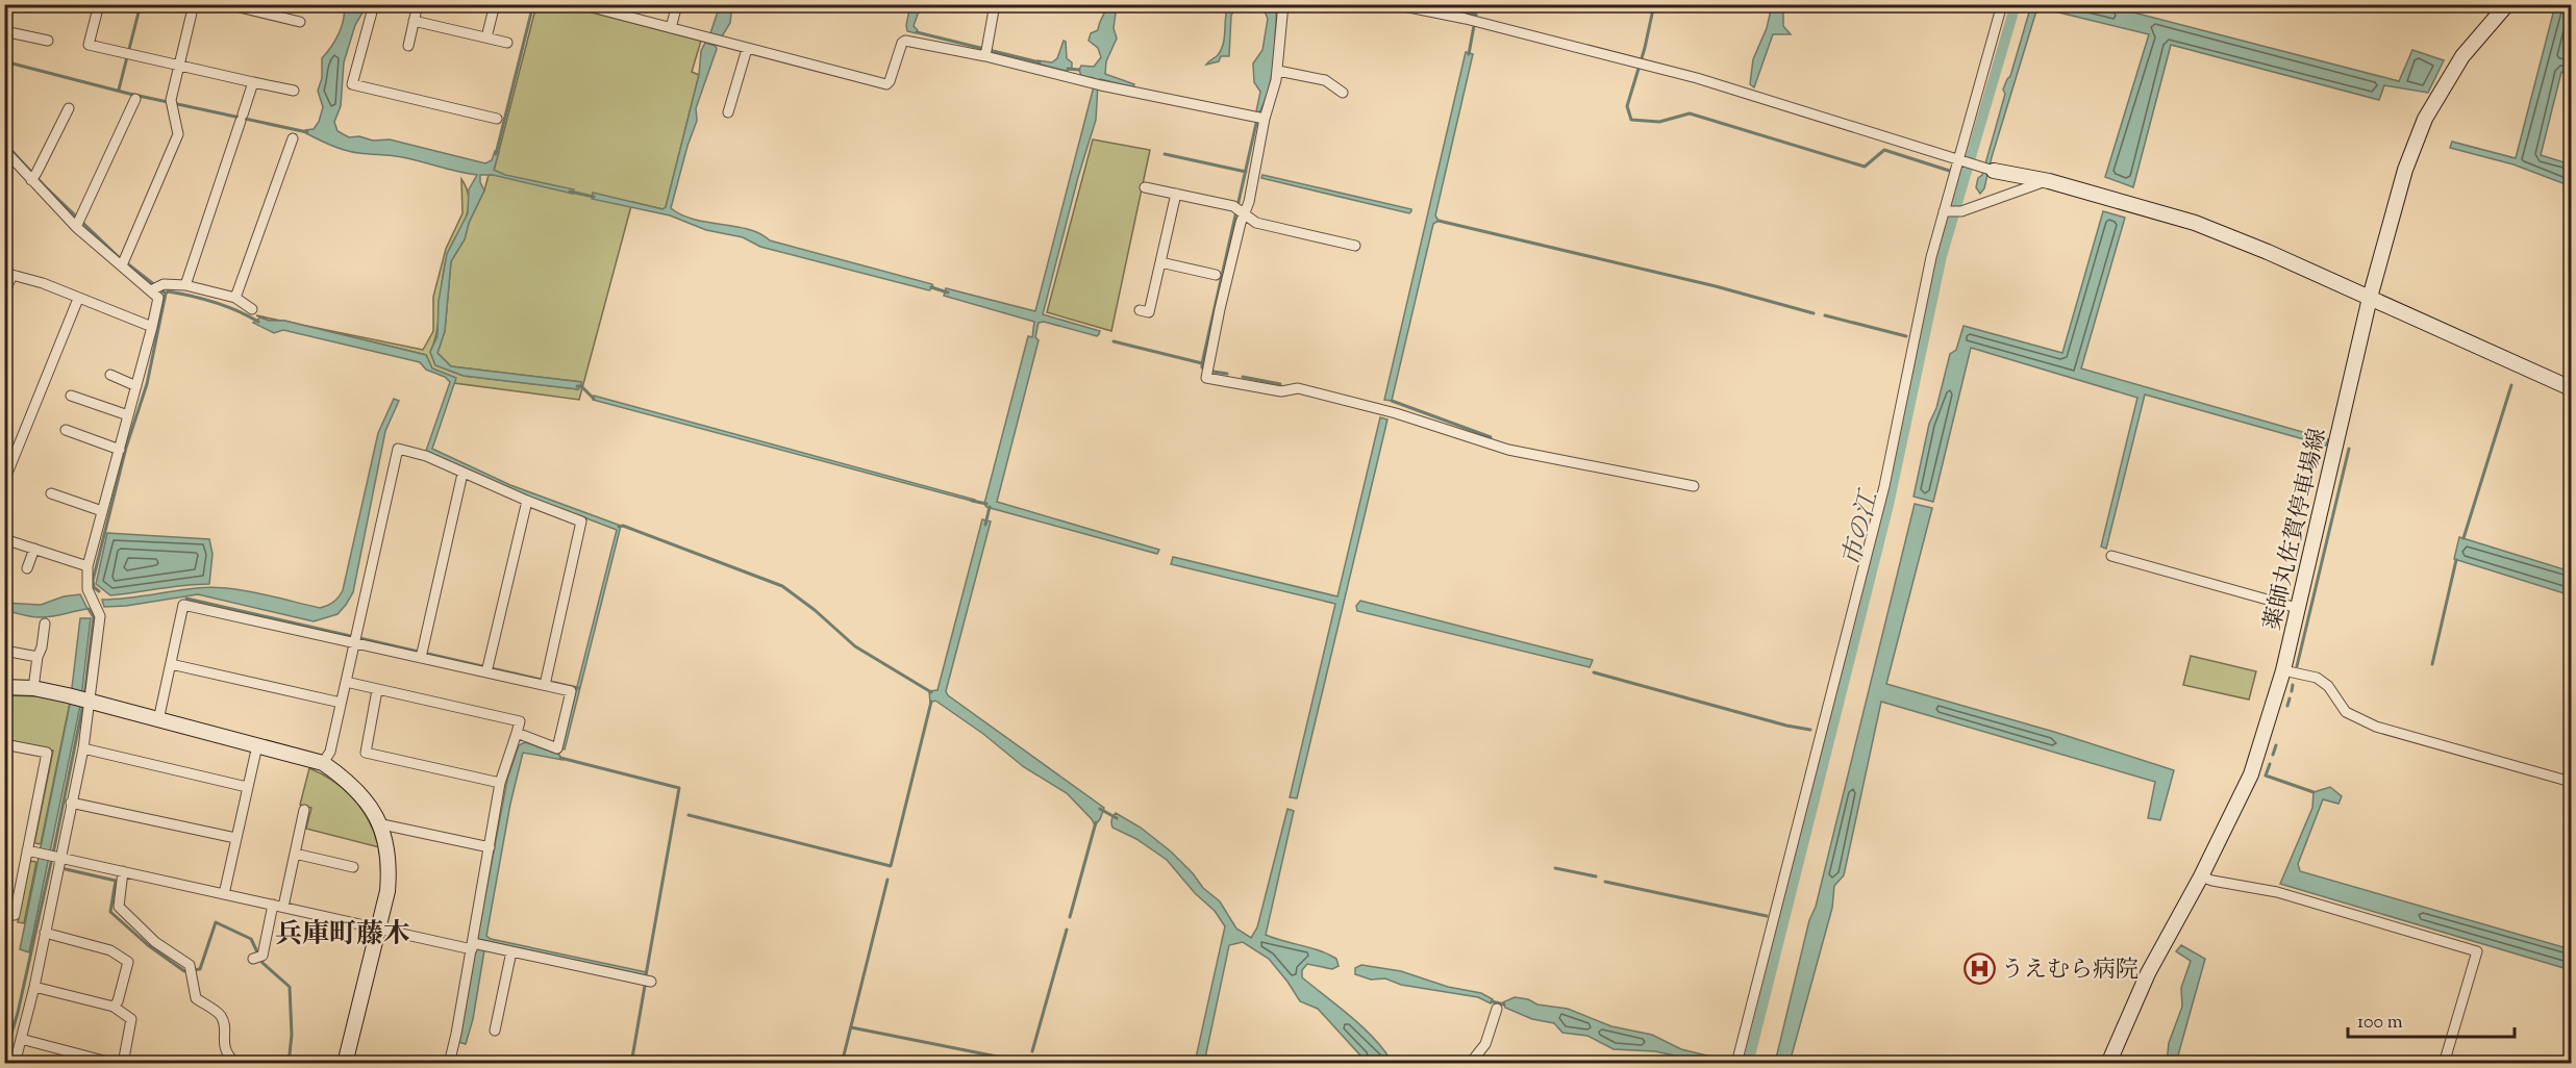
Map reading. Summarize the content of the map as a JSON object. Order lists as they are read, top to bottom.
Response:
{
  "streets": {
    "street": ["薬師丸佐賀停車場線"]
  },
  "districts": ["兵庫町藤木"],
  "water": ["市の江"],
  "places": {
    "hospital": ["うえむら病院"]
  },
  "scale_bar": "100 m"
}
